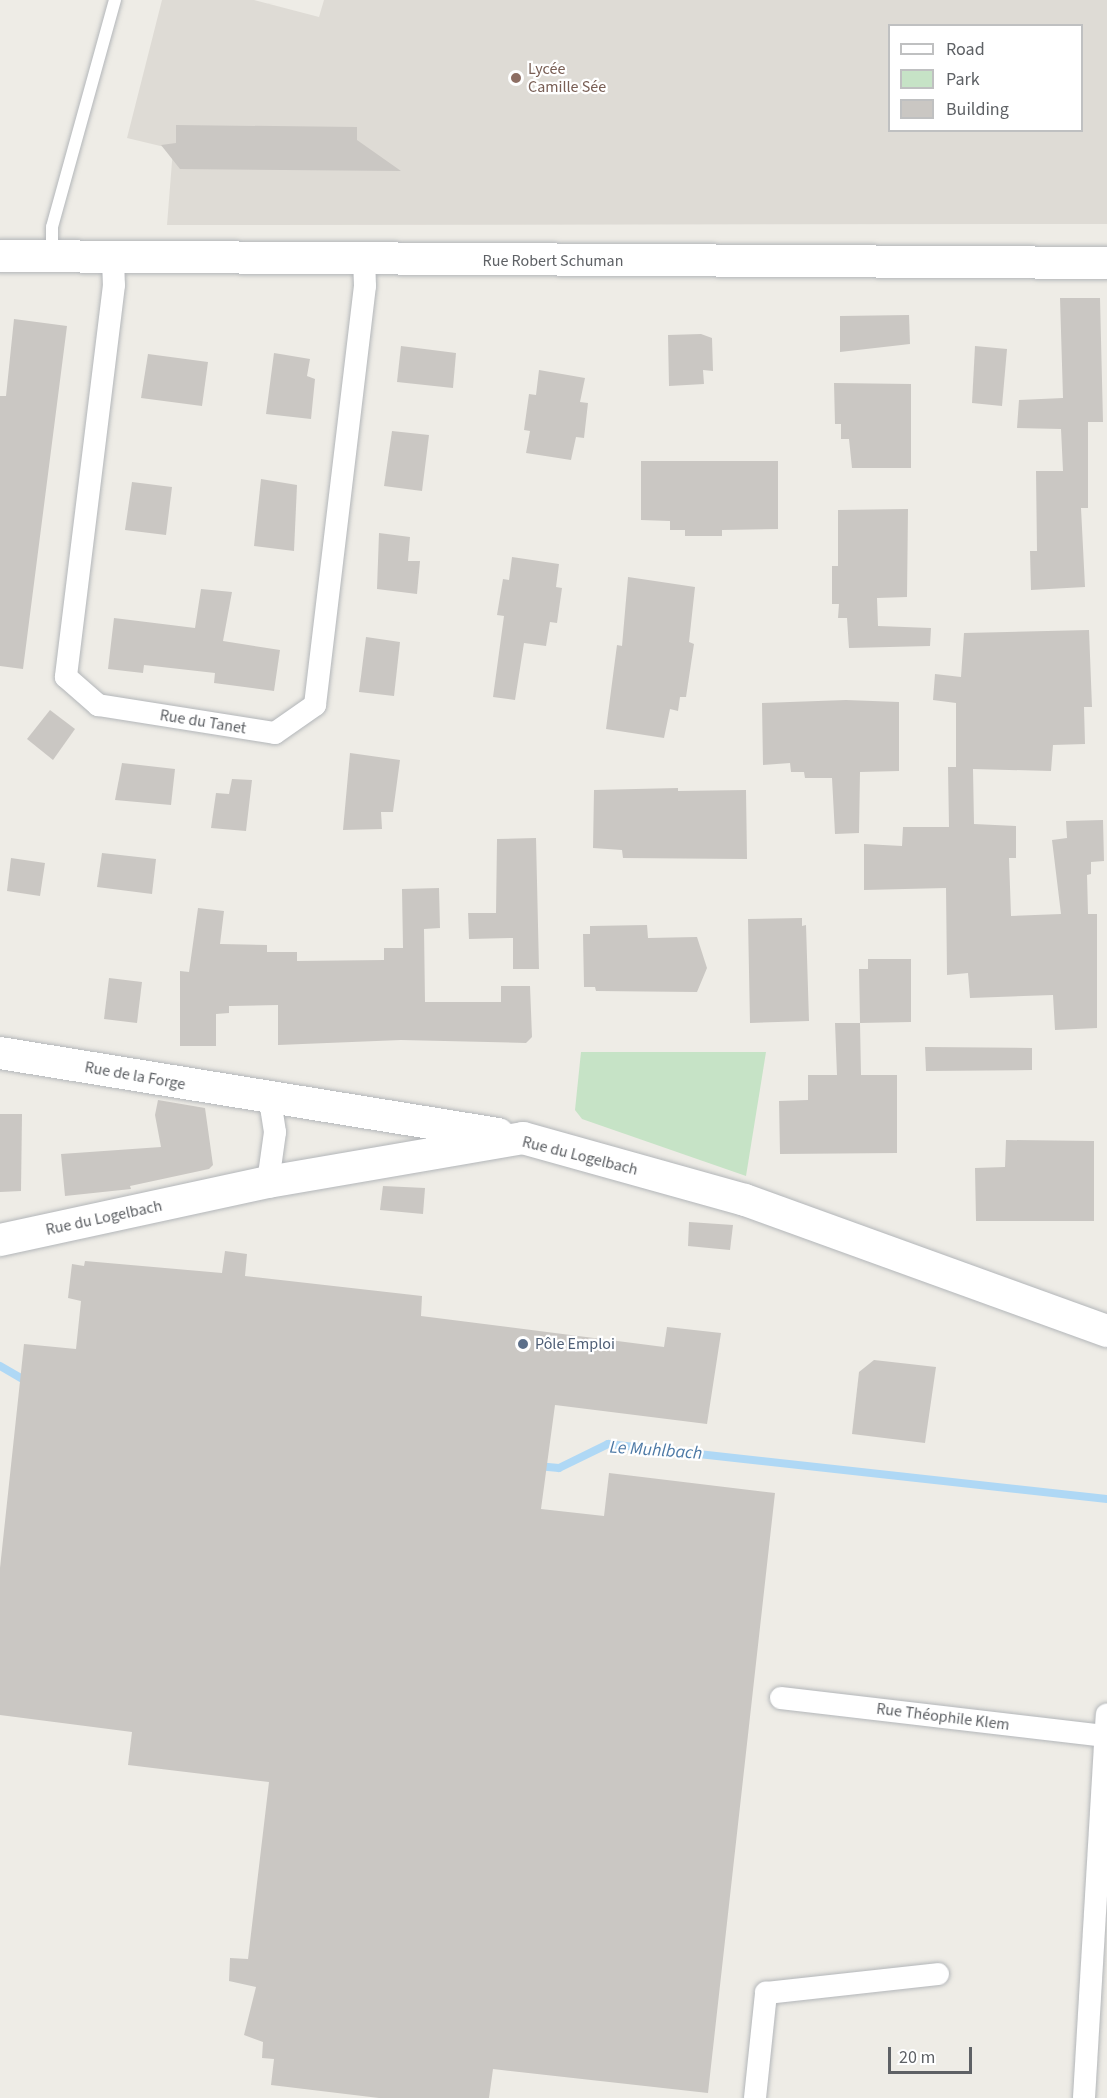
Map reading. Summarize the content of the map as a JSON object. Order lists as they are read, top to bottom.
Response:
{
  "streets": {
    "street": [
      "Rue Robert Schuman",
      "Rue du Tanet",
      "Rue de la Forge",
      "Rue du Logelbach",
      "Rue Théophile Klem"
    ]
  },
  "crossings": [
    ["Rue Robert Schuman", "Rue du Tanet"],
    ["Rue de la Forge", "Rue du Logelbach"]
  ],
  "water": ["Le Muhlbach"],
  "places": ["Lycée Camille Sée", "Pôle Emploi"],
  "legend": ["Road", "Park", "Building"],
  "scale_bar": "20 m"
}
